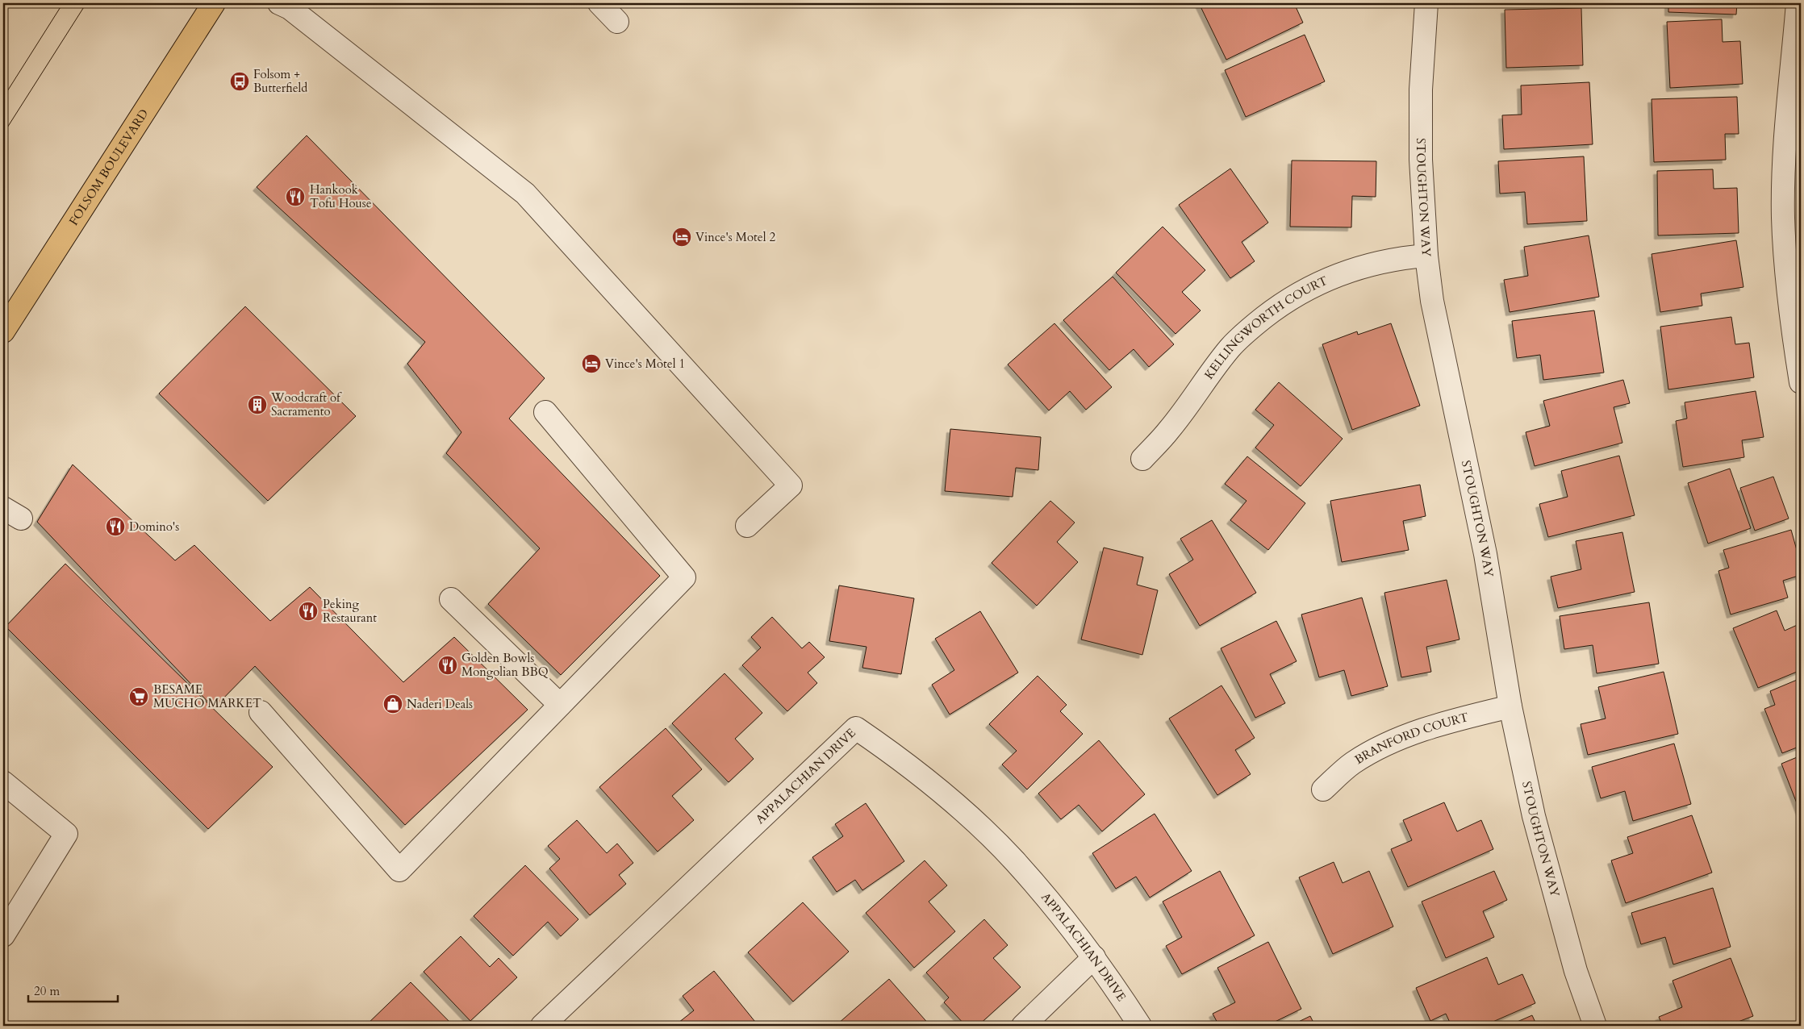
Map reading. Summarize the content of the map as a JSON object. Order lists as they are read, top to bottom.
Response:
{
  "streets": {
    "main road": ["FOLSOM BOULEVARD"],
    "street": [
      "STOUGHTON WAY",
      "KELLINGWORTH COURT",
      "BRANFORD COURT",
      "APPALACHIAN DRIVE"
    ]
  },
  "crossings": [
    ["STOUGHTON WAY", "KELLINGWORTH COURT"],
    ["STOUGHTON WAY", "BRANFORD COURT"]
  ],
  "places": {
    "bus stop": ["Folsom + Butterfield"],
    "restaurant": [
      "Hankook Tofu House",
      "Domino's",
      "Peking Restaurant",
      "Golden Bowls Mongolian BBQ"
    ],
    "hotel": ["Vince's Motel 2", "Vince's Motel 1"],
    "building": ["Woodcraft of Sacramento"],
    "supermarket": ["BESAME MUCHO MARKET"],
    "shop": ["Naderi Deals"]
  },
  "scale_bar": "20 m"
}
